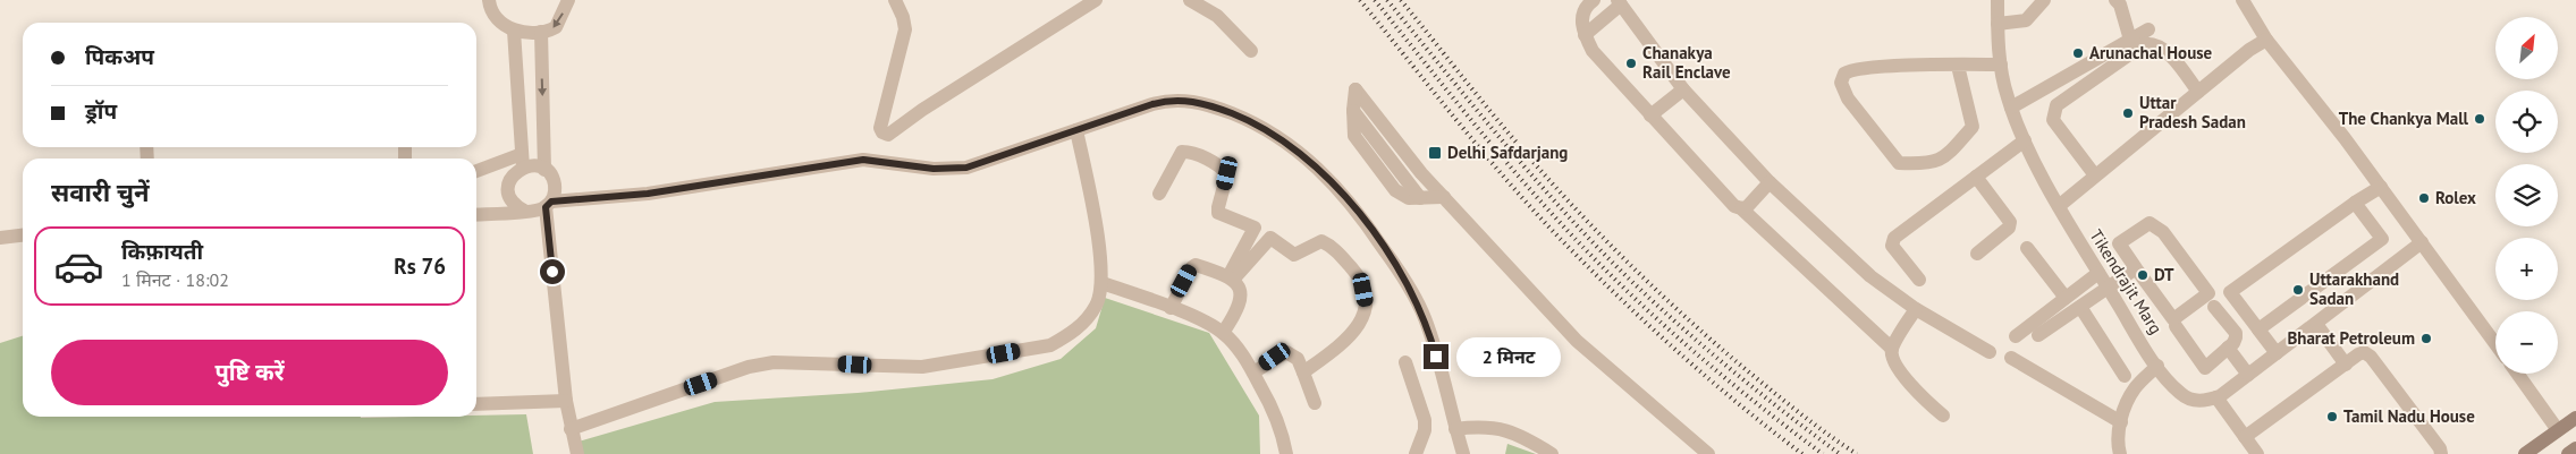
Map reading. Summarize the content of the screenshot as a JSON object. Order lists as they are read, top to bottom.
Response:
{
  "streets": {
    "street": ["Tikendrajit Marg"]
  },
  "places": {
    "other": [
      "Arunachal House",
      "Chanakya Rail Enclave",
      "Uttar Pradesh Sadan",
      "The Chankya Mall",
      "Rolex",
      "DT",
      "Uttarakhand Sadan",
      "Bharat Petroleum",
      "Tamil Nadu House"
    ],
    "transit": ["Delhi Safdarjang"]
  },
  "north": "top right",
  "page": {
    "map_buttons": ["+", "−"],
    "banner": ["पिकअप", "ड्रॉप"],
    "heading": "सवारी चुनें",
    "list": [
      {
        "name": "किफ़ायती",
        "note": "1 मिनट · 18:02",
        "value": "Rs 76"
      }
    ],
    "buttons": "पुष्टि करें",
    "bubble": "2 मिनट"
  }
}
